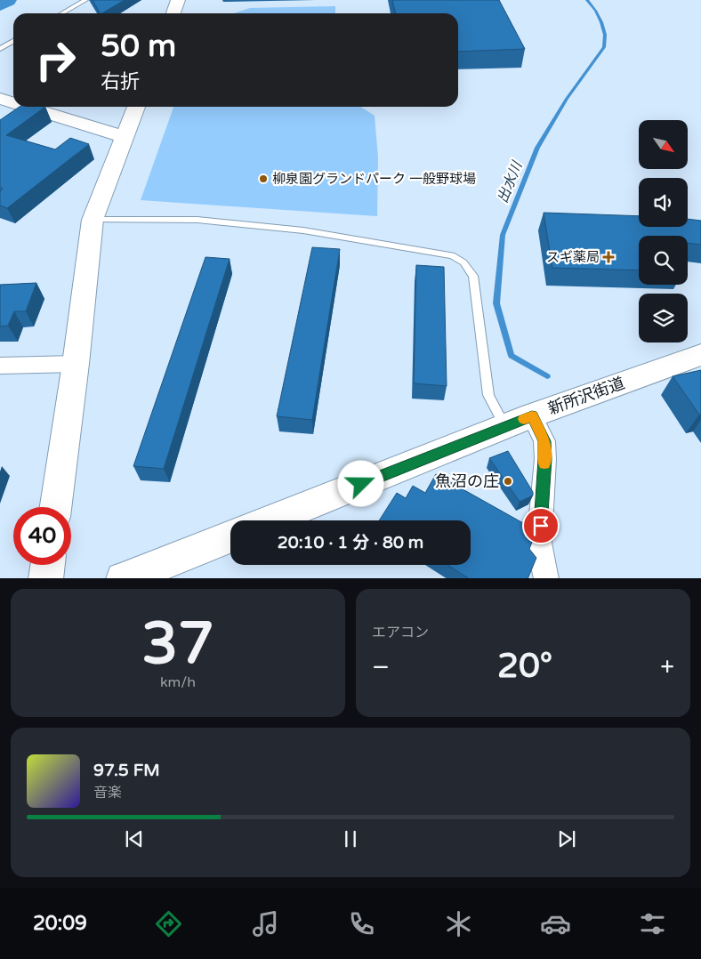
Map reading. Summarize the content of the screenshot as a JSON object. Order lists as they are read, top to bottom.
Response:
{
  "streets": {
    "street": ["新所沢街道"]
  },
  "water": ["出水川"],
  "places": {
    "other": ["柳泉園グランドパーク 一般野球場", "魚沼の庄"],
    "health": ["スギ薬局"]
  },
  "north": "bottom right",
  "page": {
    "turn": ["50 m", "右折"],
    "limit": "40",
    "trip": "20:10 · 1 分 · 80 m",
    "tile": [
      ["37", "km/h"],
      "エアコン"
    ],
    "heat": ["−", "20°", "+"],
    "song": ["97.5 FM", "音楽"],
    "tabs": "20:09"
  }
}
